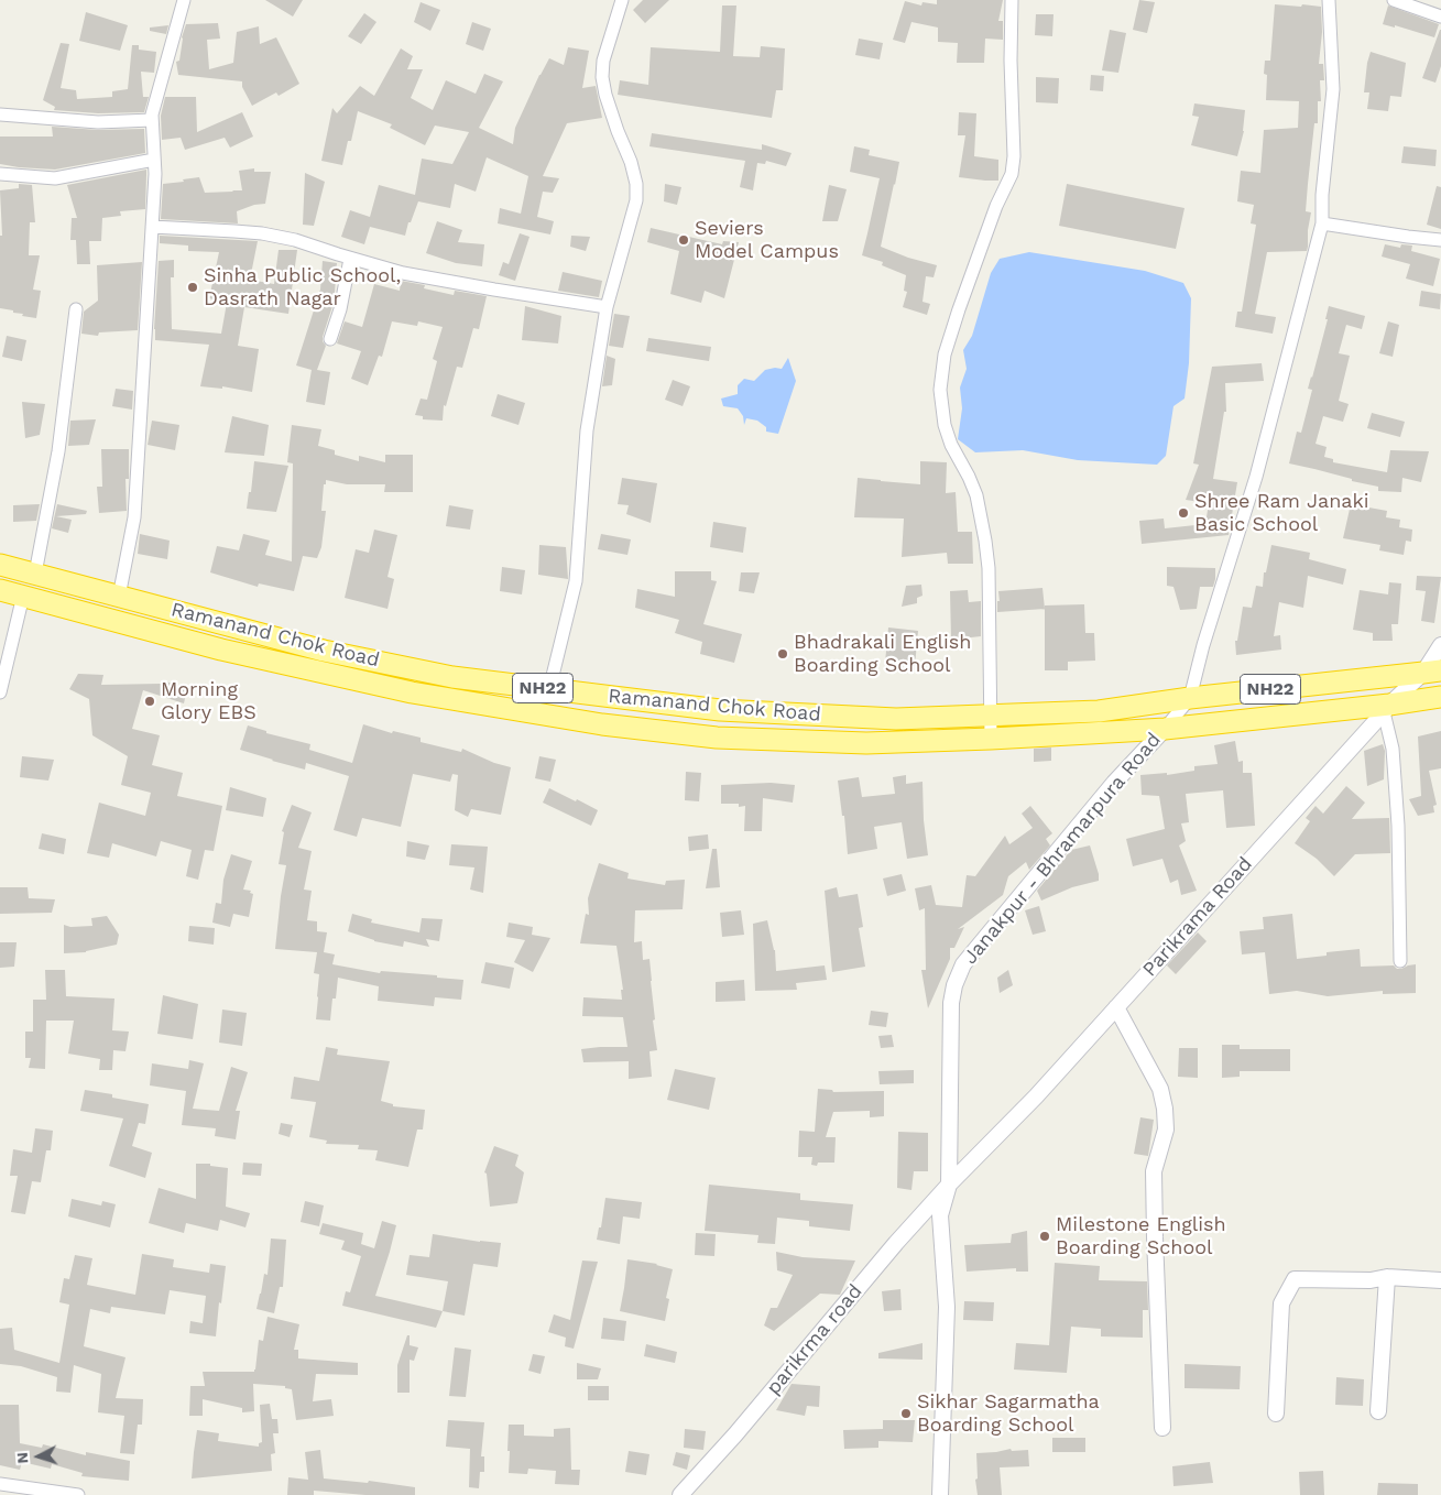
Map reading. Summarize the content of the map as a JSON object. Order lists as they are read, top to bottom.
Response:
{
  "streets": {
    "highway": ["Ramanand Chok Road", "NH22"],
    "street": ["Janakpur - Bhramarpura Road", "Parikrama Road", "parikrma road"]
  },
  "crossings": [
    ["Ramanand Chok Road", "Janakpur - Bhramarpura Road"],
    ["Ramanand Chok Road", "Parikrama Road"],
    ["Janakpur - Bhramarpura Road", "Parikrama Road"],
    ["Janakpur - Bhramarpura Road", "parikrma road"],
    ["Parikrama Road", "parikrma road"]
  ],
  "places": [
    "Seviers Model Campus",
    "Sinha Public School, Dasrath Nagar",
    "Shree Ram Janaki Basic School",
    "Bhadrakali English Boarding School",
    "Morning Glory EBS",
    "Milestone English Boarding School",
    "Sikhar Sagarmatha Boarding School"
  ],
  "north": "left"
}
